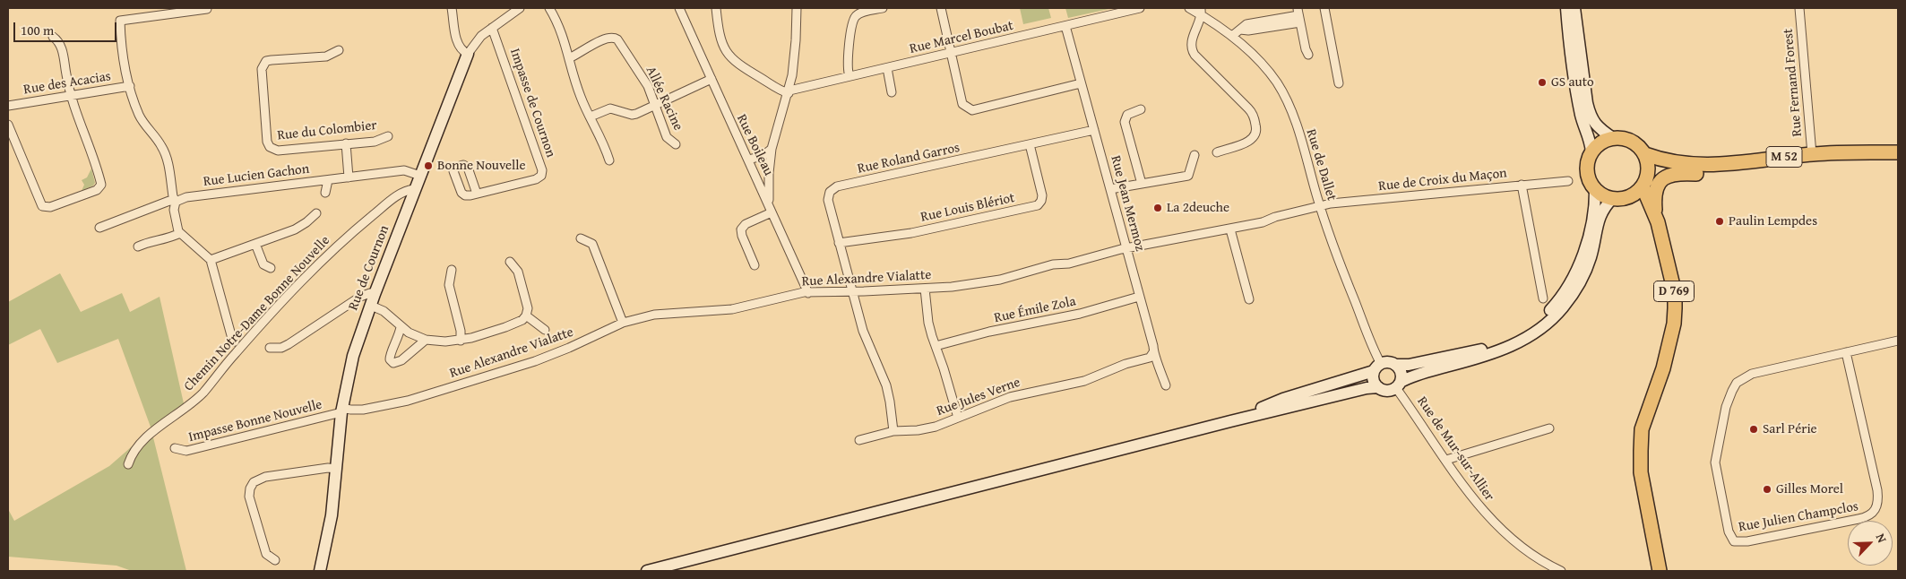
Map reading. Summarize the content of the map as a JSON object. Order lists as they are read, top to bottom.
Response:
{
  "streets": {
    "main road": ["M 52", "Rue de Cournon", "D 769"],
    "street": [
      "Rue Marcel Boubat",
      "Rue Fernand Forest",
      "Rue des Acacias",
      "Allée Racine",
      "Impasse de Cournon",
      "Rue du Colombier",
      "Rue Boileau",
      "Rue Roland Garros",
      "Rue de Dallet",
      "Rue Lucien Gachon",
      "Rue de Croix du Maçon",
      "Rue Jean Mermoz",
      "Rue Louis Blériot",
      "Rue Alexandre Vialatte",
      "Rue Émile Zola",
      "Chemin Notre-Dame Bonne Nouvelle",
      "Rue Jules Verne",
      "Impasse Bonne Nouvelle",
      "Rue de Mur-sur-Allier",
      "Rue Julien Champclos"
    ]
  },
  "crossings": [
    ["Rue Marcel Boubat", "Rue Jean Mermoz"],
    ["Rue Fernand Forest", "M 52"],
    ["Impasse de Cournon", "Rue de Cournon"],
    ["Rue Boileau", "Rue Alexandre Vialatte"],
    ["M 52", "D 769"],
    ["Rue Roland Garros", "Rue Jean Mermoz"],
    ["Rue Roland Garros", "Rue Louis Blériot"],
    ["Rue Roland Garros", "Rue Alexandre Vialatte"],
    ["Rue Roland Garros", "Rue Jules Verne"],
    ["Rue de Dallet", "Rue de Croix du Maçon"],
    ["Rue de Dallet", "Rue Alexandre Vialatte"],
    ["Rue de Dallet", "Rue de Mur-sur-Allier"],
    ["Rue Lucien Gachon", "Rue de Cournon"],
    ["Rue de Croix du Maçon", "Rue Alexandre Vialatte"],
    ["Rue Jean Mermoz", "Rue Alexandre Vialatte"],
    ["Rue Jean Mermoz", "Rue Émile Zola"],
    ["Rue Jean Mermoz", "Rue Jules Verne"],
    ["Rue de Cournon", "Rue Alexandre Vialatte"],
    ["Rue de Cournon", "Chemin Notre-Dame Bonne Nouvelle"],
    ["Rue de Cournon", "Impasse Bonne Nouvelle"],
    ["Rue Alexandre Vialatte", "Impasse Bonne Nouvelle"]
  ],
  "places": [
    "GS auto",
    "Bonne Nouvelle",
    "La 2deuche",
    "Paulin Lempdes",
    "Sarl Périe",
    "Gilles Morel"
  ],
  "scale_bar": "100 m",
  "north": "top right"
}
